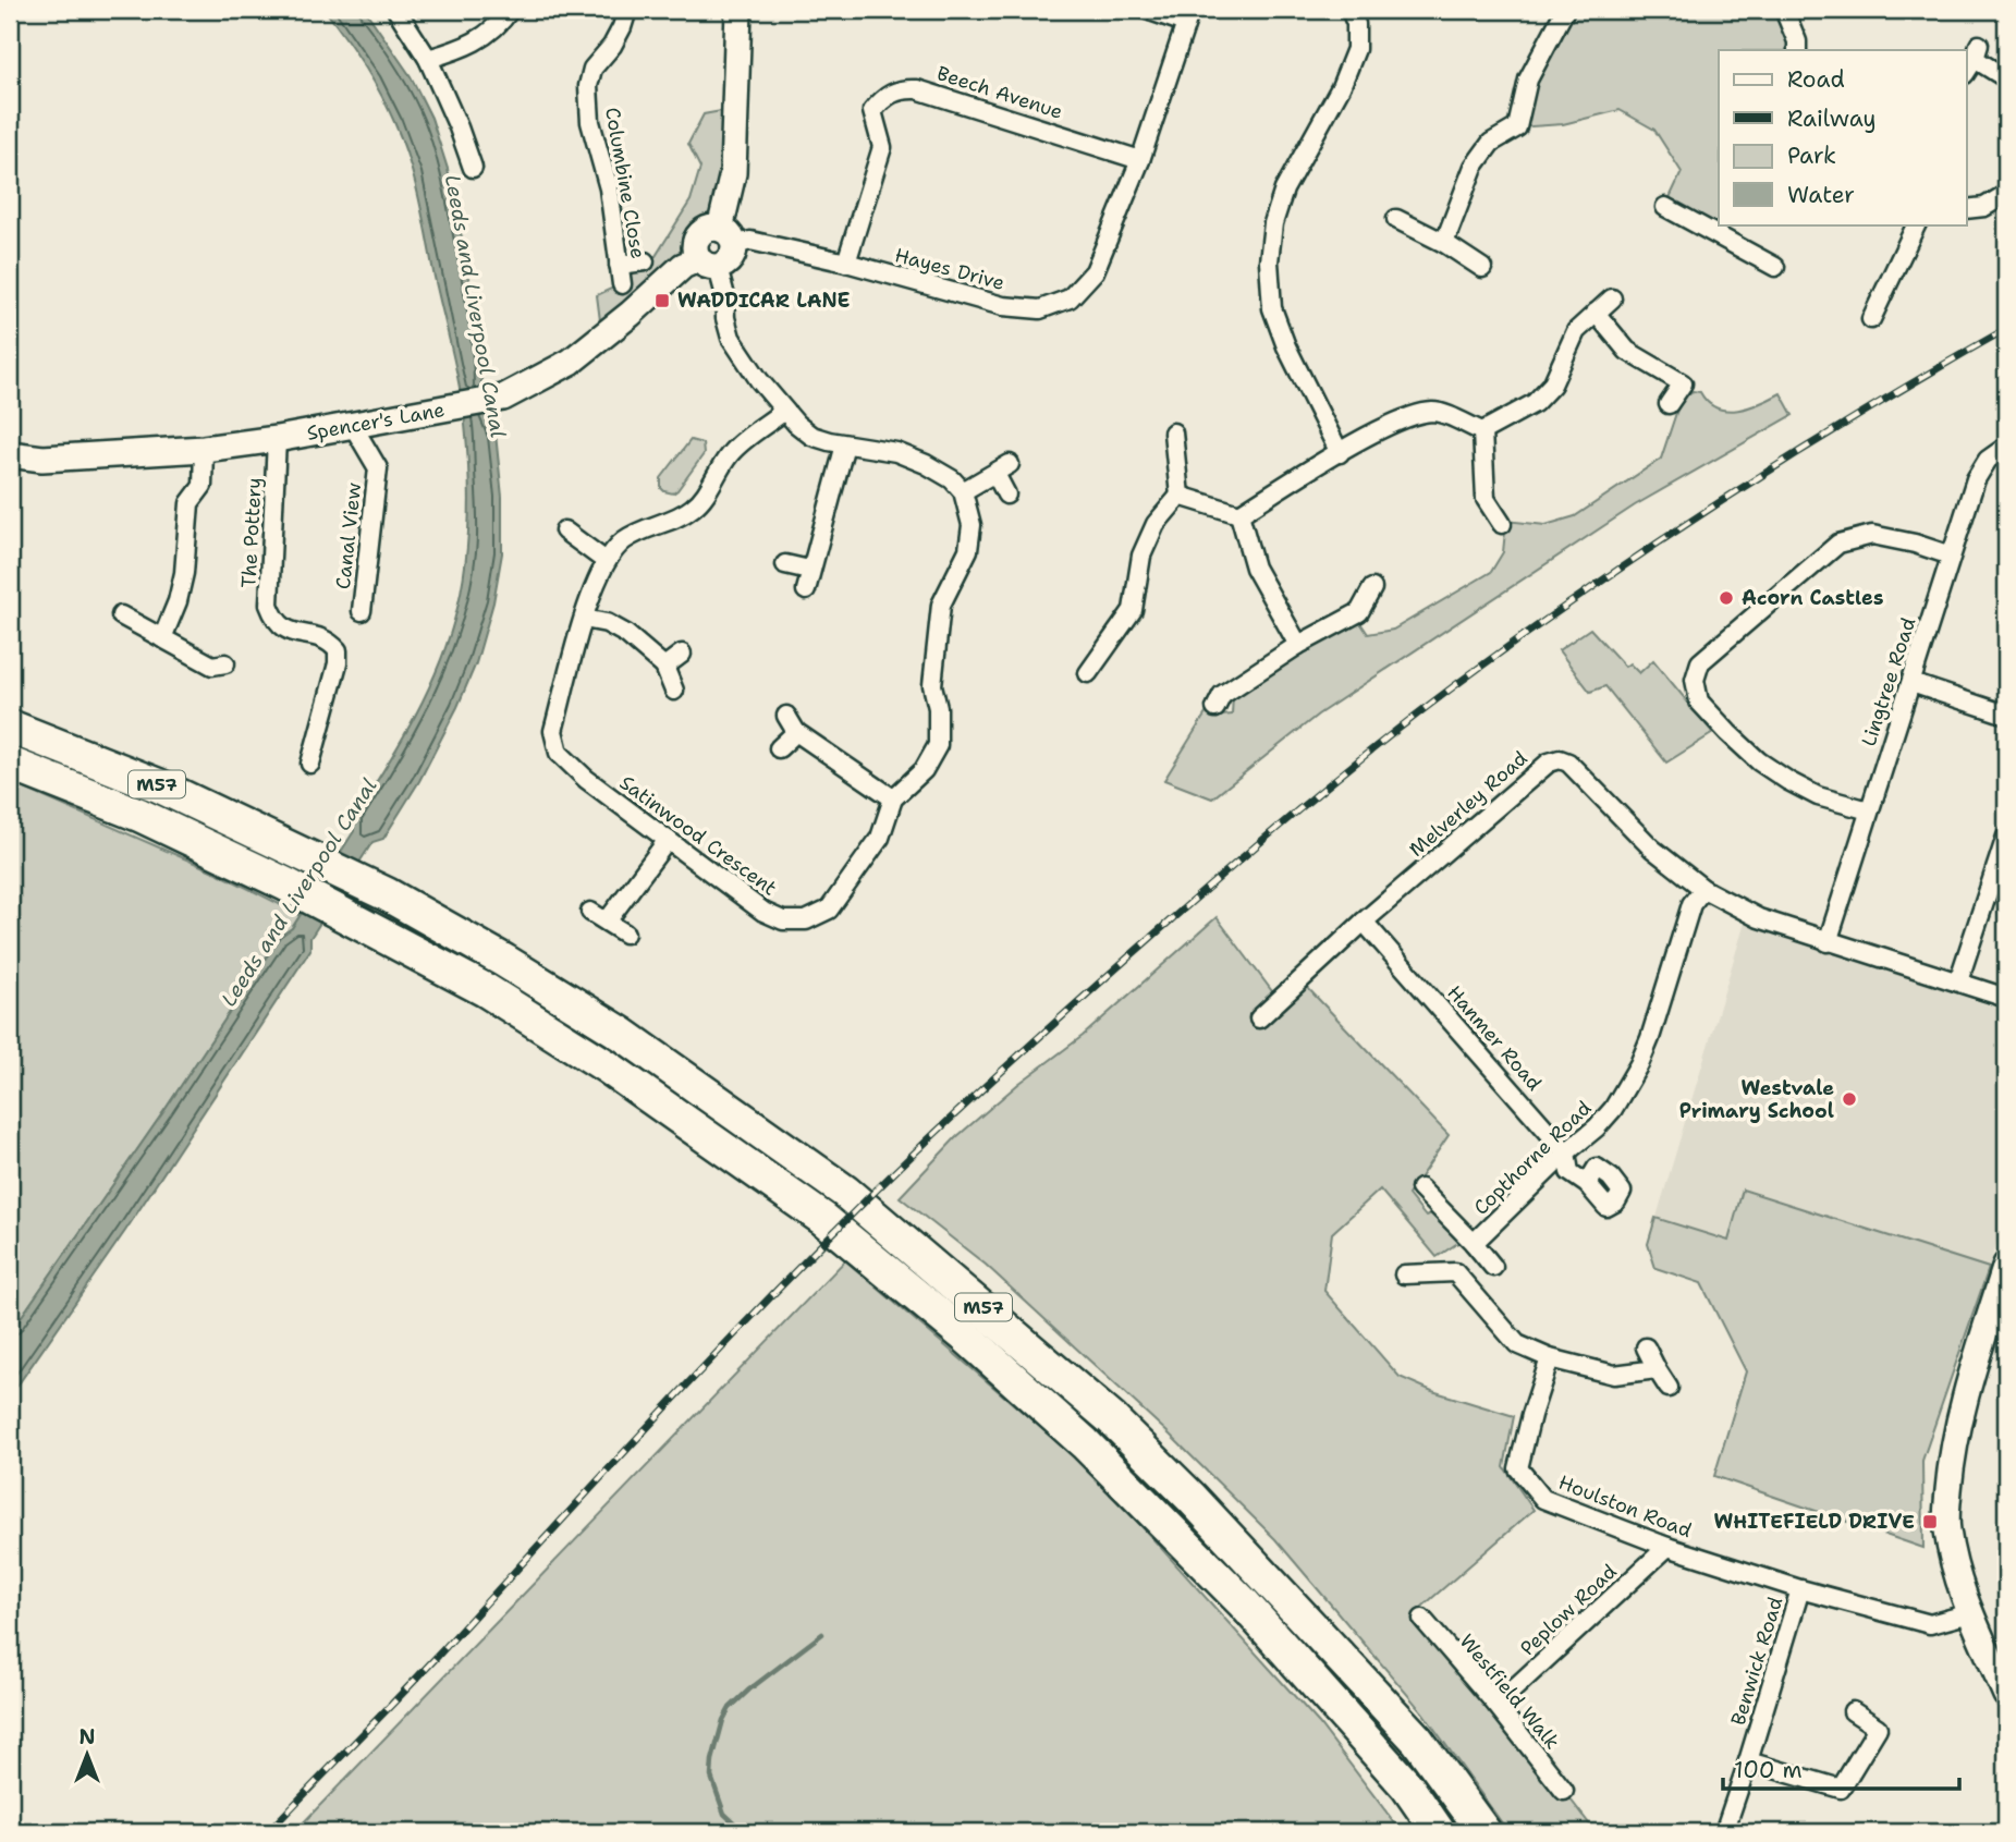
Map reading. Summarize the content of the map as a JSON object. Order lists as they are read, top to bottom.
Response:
{
  "streets": {
    "highway": ["M57"],
    "street": [
      "Beech Avenue",
      "Columbine Close",
      "Hayes Drive",
      "Spencer's Lane",
      "The Pottery",
      "Canal View",
      "Lingtree Road",
      "Melverley Road",
      "Satinwood Crescent",
      "Hanmer Road",
      "Copthorne Road",
      "Houlston Road",
      "Peplow Road",
      "Benwick Road",
      "Westfield Walk"
    ]
  },
  "crossings": [
    ["Beech Avenue", "Hayes Drive"],
    ["Hayes Drive", "Spencer's Lane"],
    ["Spencer's Lane", "The Pottery"],
    ["Spencer's Lane", "Canal View"],
    ["Lingtree Road", "Melverley Road"],
    ["Melverley Road", "Hanmer Road"],
    ["Melverley Road", "Copthorne Road"],
    ["Hanmer Road", "Copthorne Road"],
    ["Houlston Road", "Peplow Road"],
    ["Houlston Road", "Benwick Road"],
    ["Peplow Road", "Westfield Walk"]
  ],
  "water": ["Leeds and Liverpool Canal"],
  "places": {
    "transit": ["WADDICAR LANE", "WHITEFIELD DRIVE"],
    "other": ["Acorn Castles", "Westvale Primary School"]
  },
  "legend": [
    "Road",
    "Railway",
    "Park",
    "Water"
  ],
  "scale_bar": "100 m",
  "north": "top"
}
